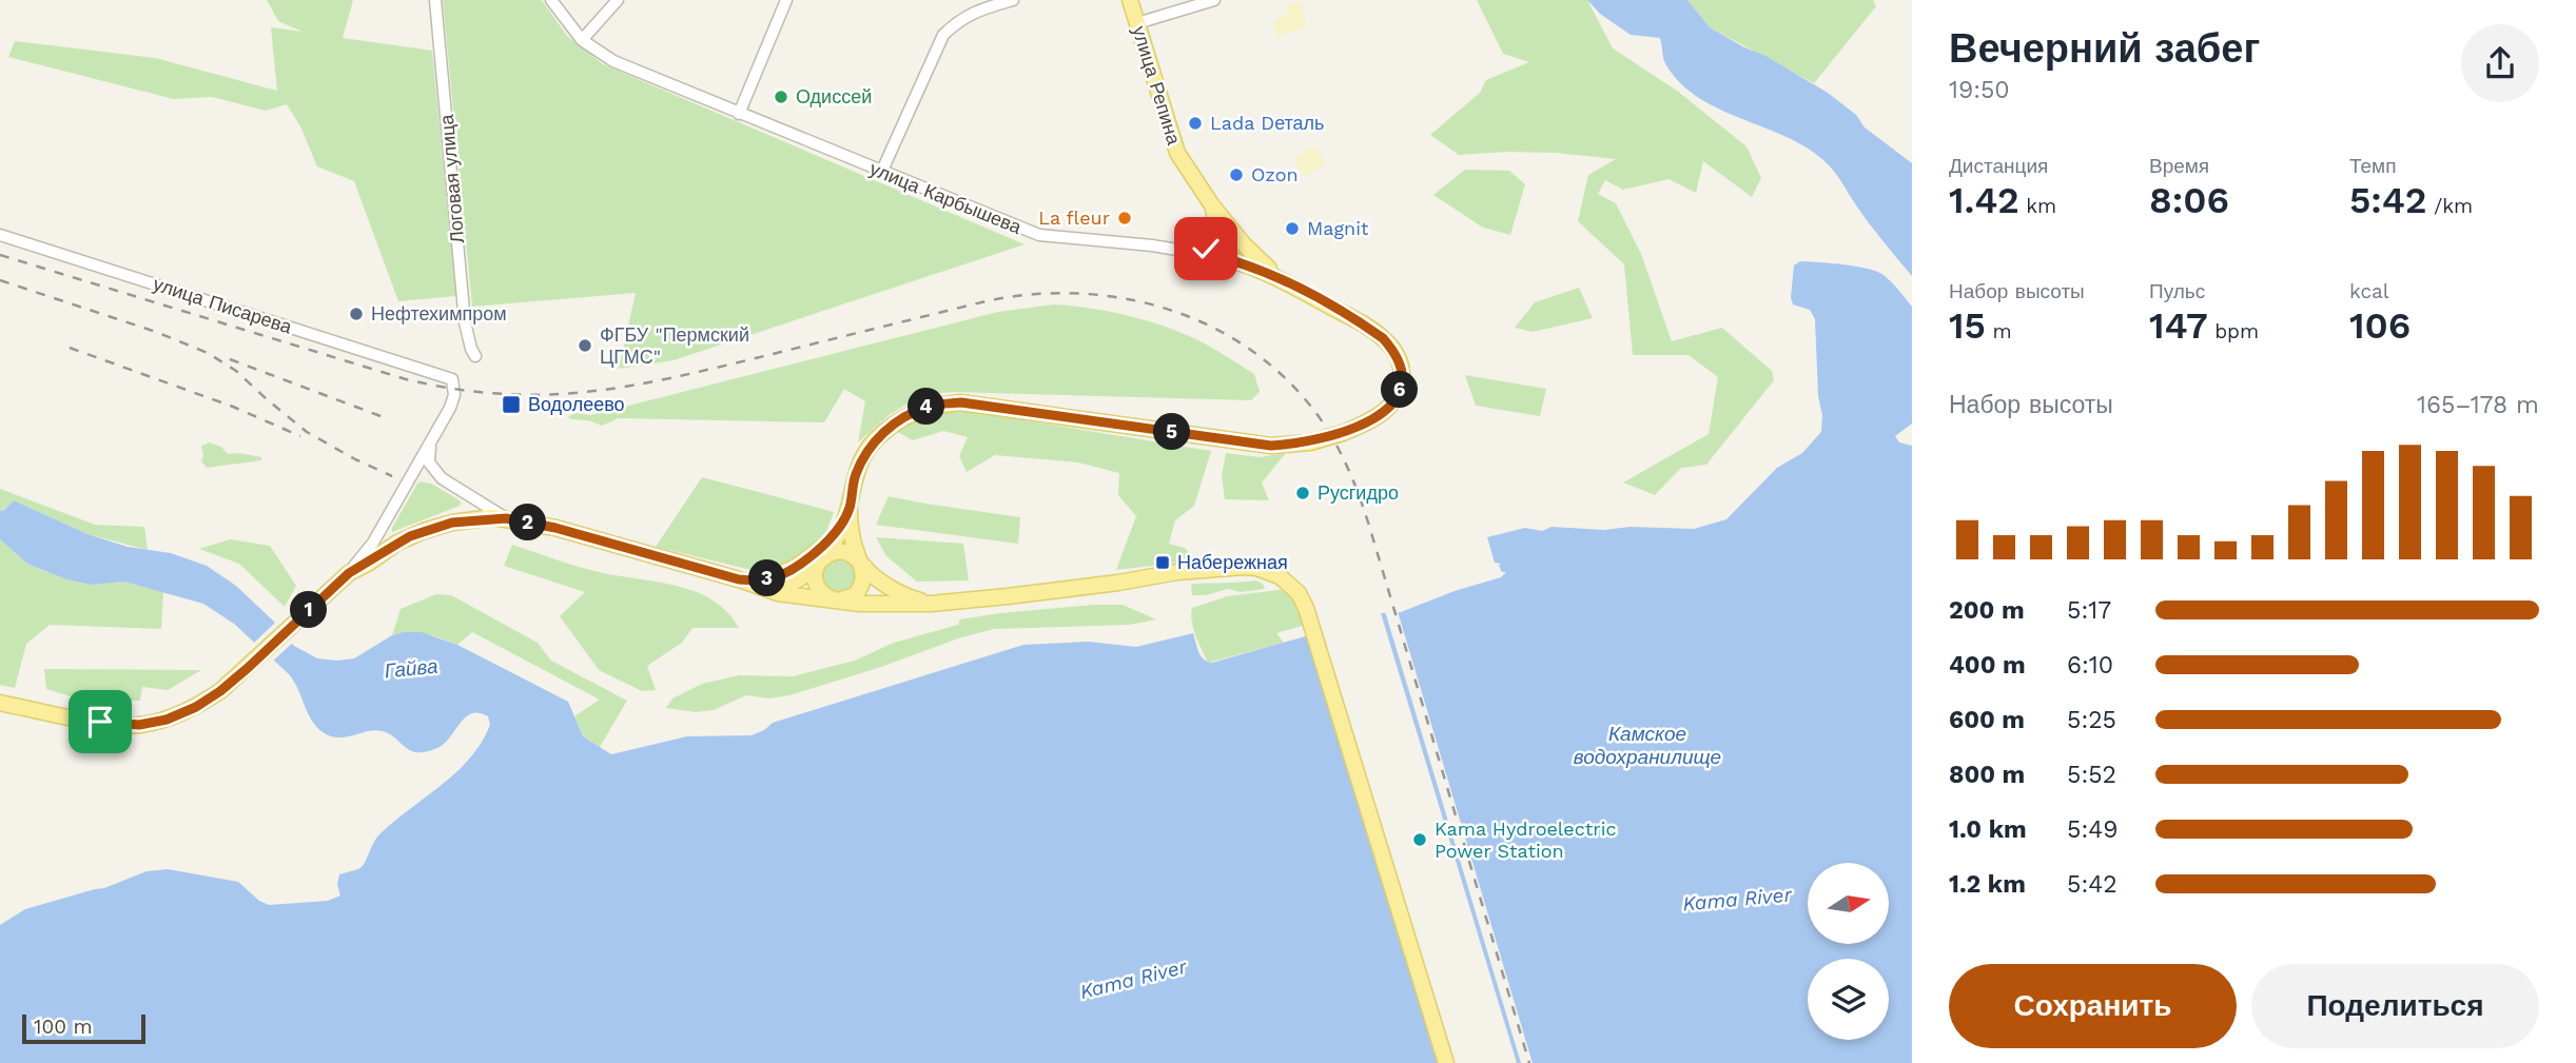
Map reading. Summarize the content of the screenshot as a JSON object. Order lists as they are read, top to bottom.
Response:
{
  "streets": {
    "main road": ["улица Репина", "улица Карбышева"],
    "street": ["Логовая улица", "улица Писарева"]
  },
  "crossings": [
    ["улица Репина", "улица Карбышева"]
  ],
  "water": ["Гайва", "Камское водохранилище", "Kama River"],
  "places": {
    "other": [
      "Одиссей",
      "Lada Dеталь",
      "Ozon",
      "La fleur",
      "Magnit",
      "Нефтехимпром",
      "ФГБУ \"Пермский ЦГМС\"",
      "Русгидро",
      "Kama Hydroelectric Power Station"
    ],
    "transit": ["Водолеево", "Набережная"]
  },
  "scale_bar": "100 m",
  "north": "right",
  "page": {
    "heading": ["Вечерний забег", "19:50"],
    "stats": [
      ["Дистанция", "1.42 km"],
      ["Время", "8:06"],
      ["Темп", "5:42 /km"],
      ["Набор высоты", "15 m"],
      ["Пульс", "147 bpm"],
      ["kcal", "106"]
    ],
    "pins": [
      "6",
      "4",
      "5",
      "2",
      "3",
      "1"
    ],
    "chart": ["Набор высоты", "165–178 m"],
    "list": [
      {
        "name": "200 m",
        "note": "5:17"
      },
      {
        "name": "400 m",
        "note": "6:10"
      },
      {
        "name": "600 m",
        "note": "5:25"
      },
      {
        "name": "800 m",
        "note": "5:52"
      },
      {
        "name": "1.0 km",
        "note": "5:49"
      },
      {
        "name": "1.2 km",
        "note": "5:42"
      }
    ],
    "buttons": ["Сохранить", "Поделиться"],
    "scale": "100 m"
  }
}
